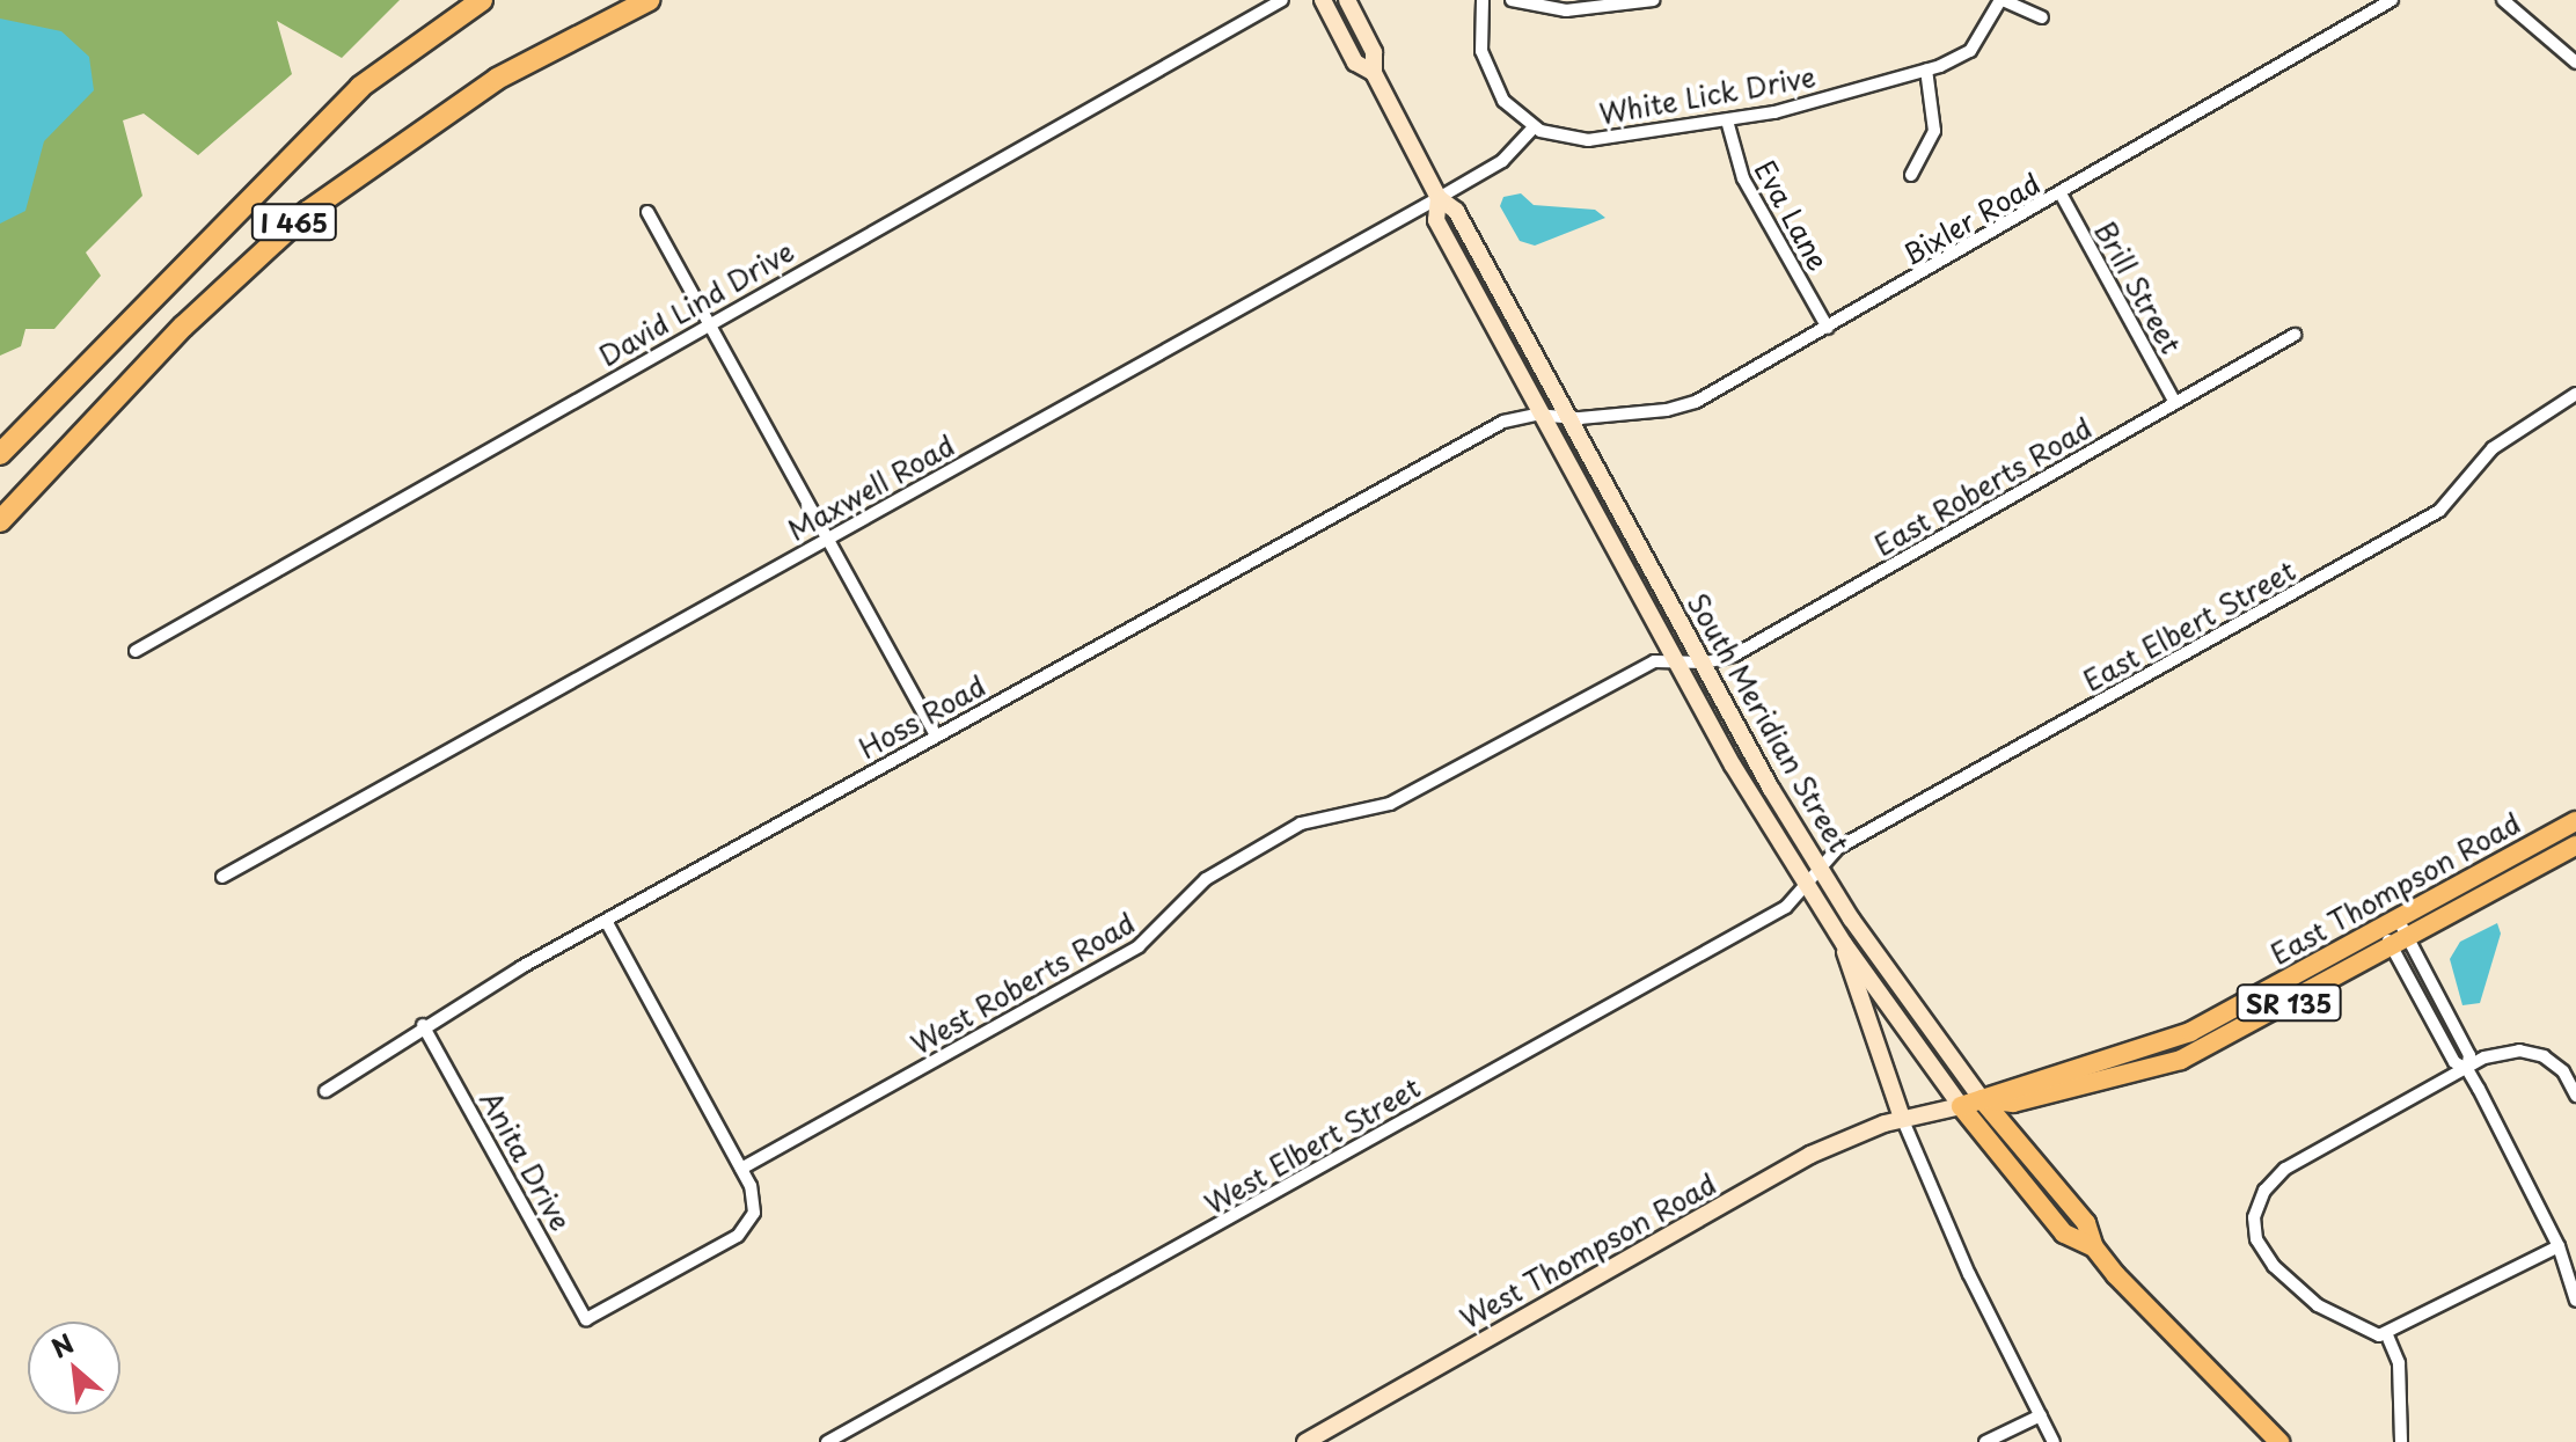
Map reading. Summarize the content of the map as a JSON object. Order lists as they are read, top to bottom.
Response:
{
  "streets": {
    "highway": ["I 465"],
    "main road": [
      "South Meridian Street",
      "East Thompson Road",
      "SR 135",
      "West Thompson Road"
    ],
    "street": [
      "White Lick Drive",
      "Eva Lane",
      "Bixler Road",
      "Brill Street",
      "David Lind Drive",
      "East Roberts Road",
      "Maxwell Road",
      "East Elbert Street",
      "Hoss Road",
      "West Roberts Road",
      "West Elbert Street",
      "Anita Drive"
    ]
  },
  "crossings": [
    ["White Lick Drive", "Eva Lane"],
    ["White Lick Drive", "Maxwell Road"],
    ["Eva Lane", "Bixler Road"],
    ["Bixler Road", "Brill Street"],
    ["Bixler Road", "Hoss Road"],
    ["Bixler Road", "South Meridian Street"],
    ["Brill Street", "East Roberts Road"],
    ["East Roberts Road", "South Meridian Street"],
    ["East Roberts Road", "West Roberts Road"],
    ["Maxwell Road", "South Meridian Street"],
    ["East Elbert Street", "South Meridian Street"],
    ["East Elbert Street", "West Elbert Street"],
    ["Hoss Road", "South Meridian Street"],
    ["Hoss Road", "Anita Drive"],
    ["South Meridian Street", "East Thompson Road"],
    ["South Meridian Street", "West Roberts Road"],
    ["South Meridian Street", "West Elbert Street"],
    ["South Meridian Street", "West Thompson Road"],
    ["East Thompson Road", "West Thompson Road"],
    ["West Roberts Road", "Anita Drive"]
  ],
  "north": "top left"
}
